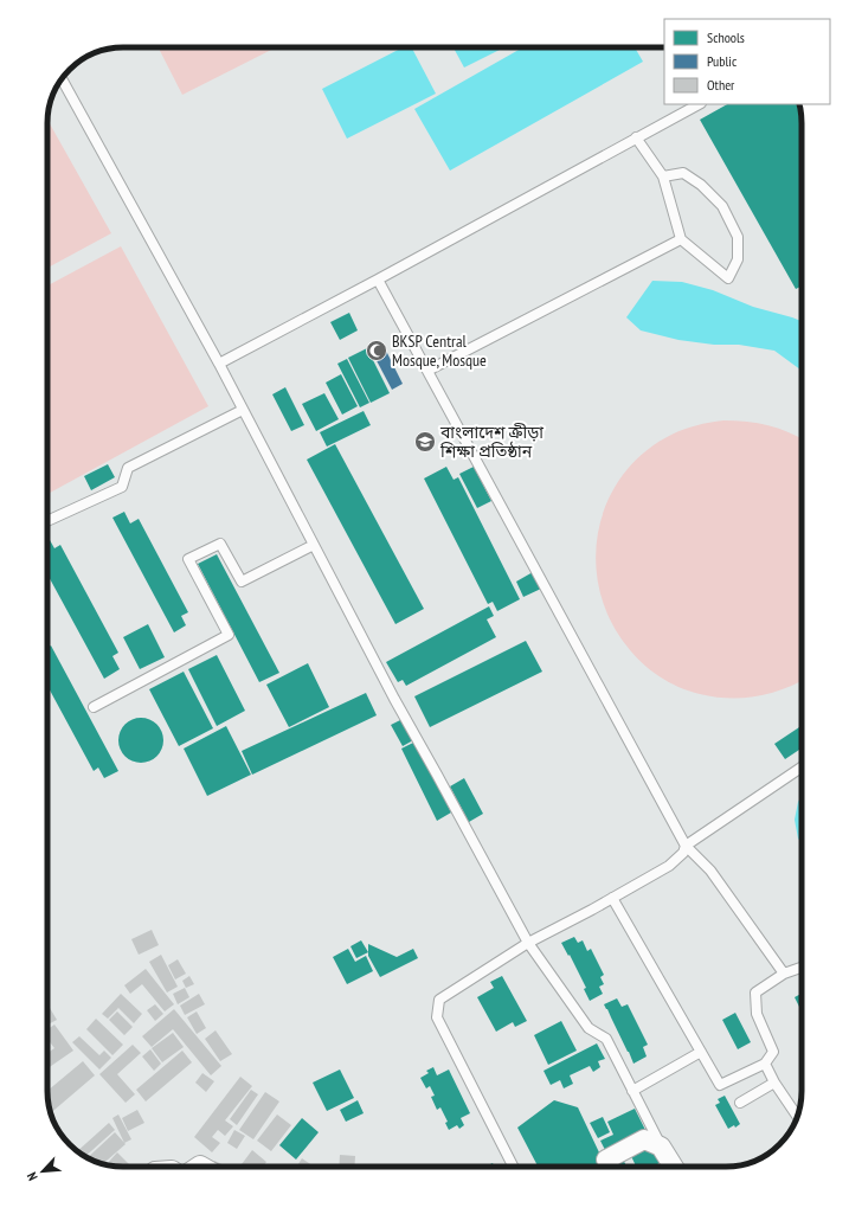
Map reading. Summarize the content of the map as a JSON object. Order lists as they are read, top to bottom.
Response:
{
  "places": {
    "mosque": ["BKSP Central Mosque, Mosque"],
    "school or university": ["বাংলাদেশ ক্রীড়া শিক্ষা প্রতিষ্ঠান"]
  },
  "legend": ["Schools", "Public", "Other"],
  "north": "bottom left"
}
